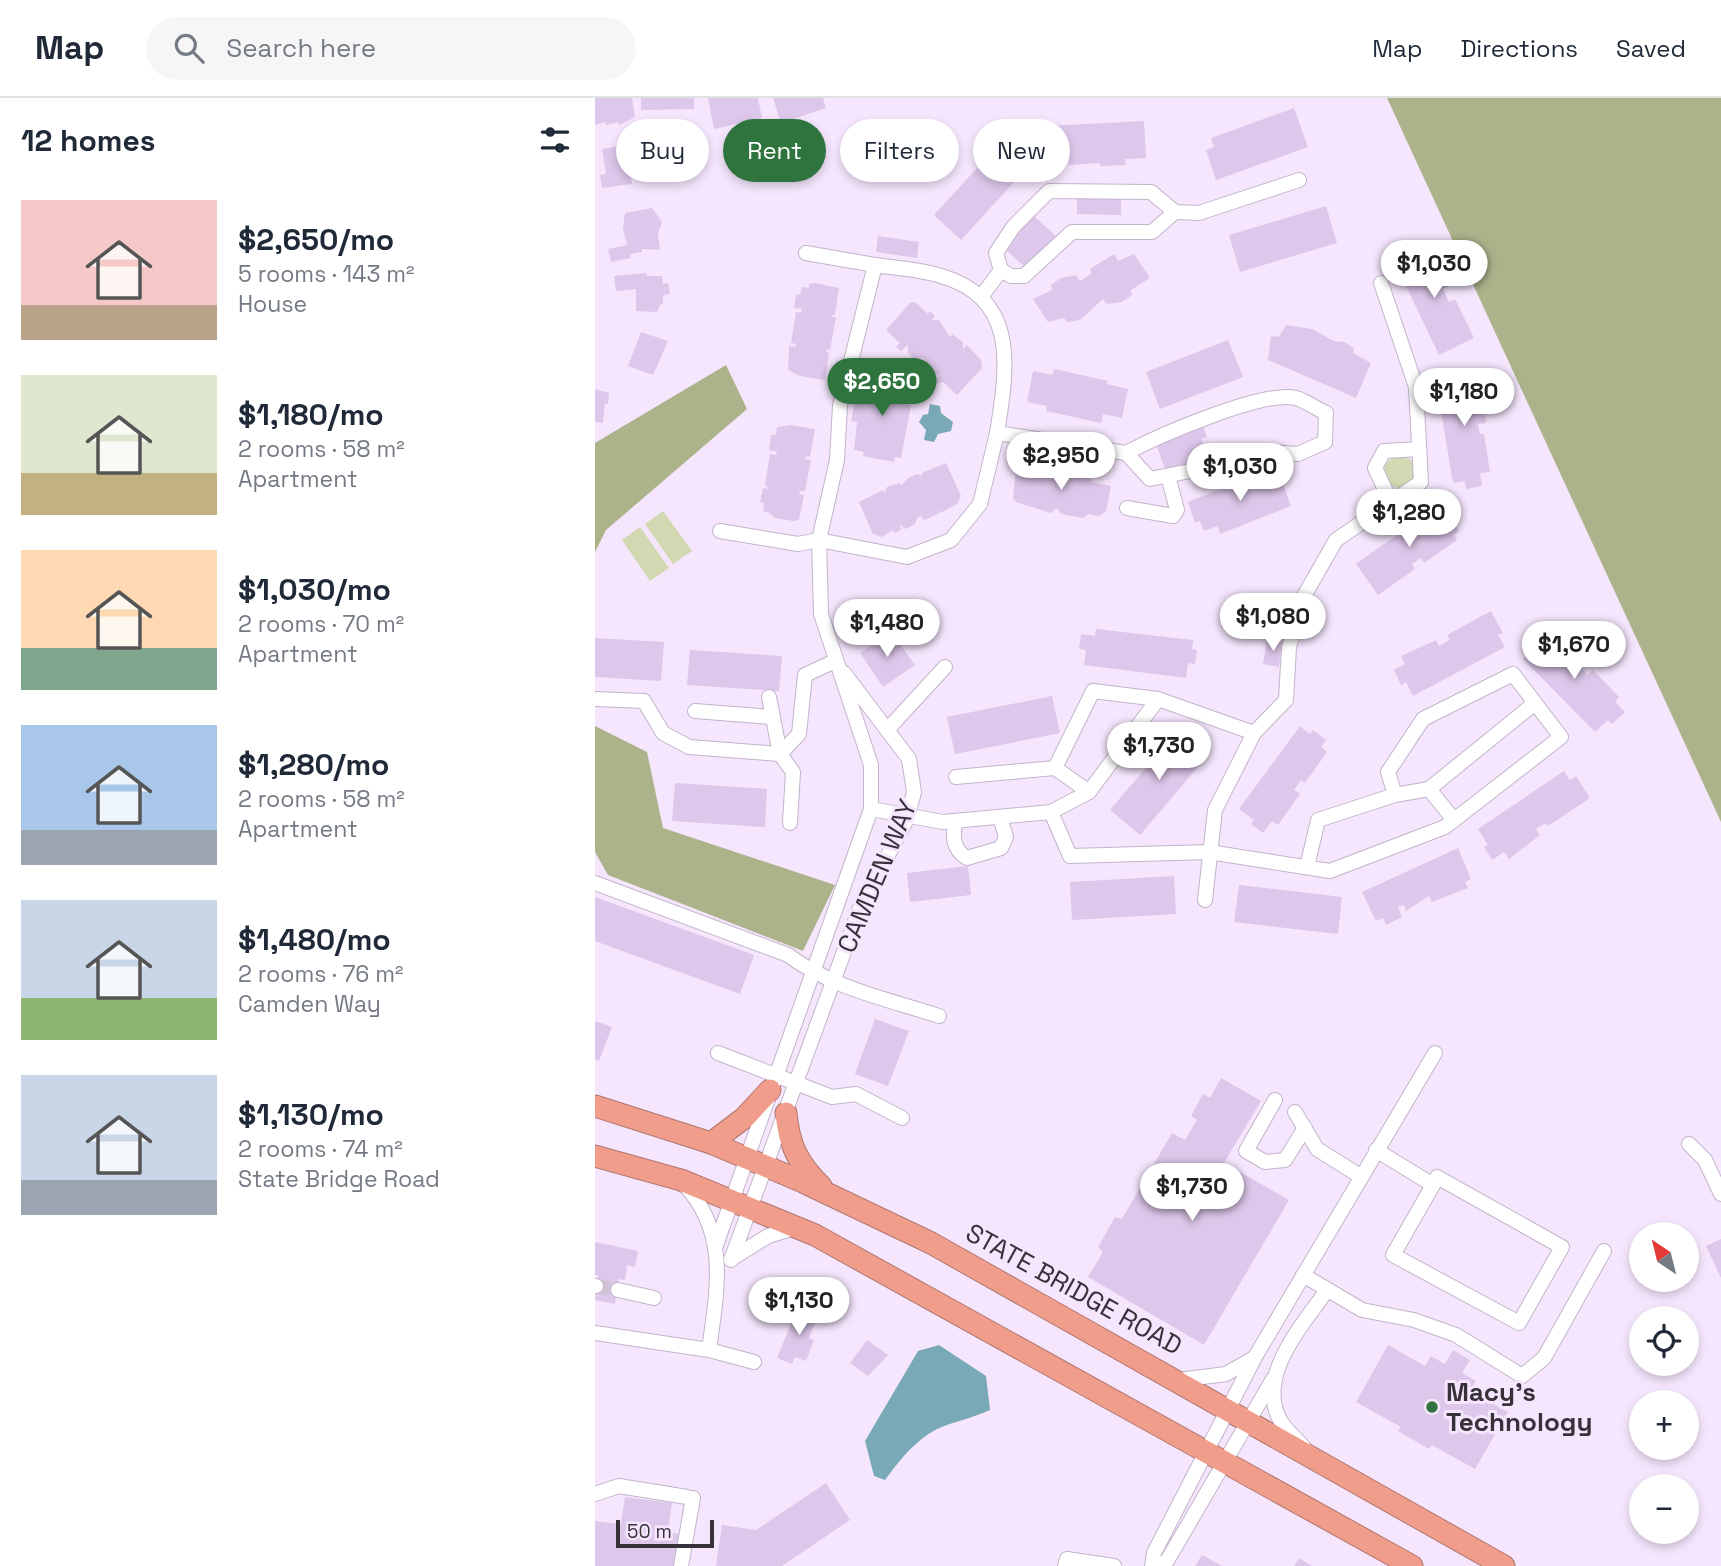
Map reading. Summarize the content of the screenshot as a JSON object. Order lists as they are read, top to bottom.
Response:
{
  "streets": {
    "highway": ["STATE BRIDGE ROAD"],
    "street": ["CAMDEN WAY"]
  },
  "crossings": [
    ["CAMDEN WAY", "STATE BRIDGE ROAD"]
  ],
  "places": ["Macy's Technology"],
  "scale_bar": "50 m",
  "north": "top left",
  "page": {
    "header": "Map",
    "search": "Search here",
    "nav": ["Map", "Directions", "Saved"],
    "heading": "12 homes",
    "chip": [
      "Buy",
      "Rent",
      "Filters",
      "New"
    ],
    "list": [
      {
        "name": "$2,650/mo",
        "note": "5 rooms · 143 m² · House"
      },
      {
        "name": "$1,180/mo",
        "note": "2 rooms · 58 m² · Apartment"
      },
      {
        "name": "$1,030/mo",
        "note": "2 rooms · 70 m² · Apartment"
      },
      {
        "name": "$1,280/mo",
        "note": "2 rooms · 58 m² · Apartment"
      },
      {
        "name": "$1,480/mo",
        "note": "2 rooms · 76 m² · Camden Way"
      },
      {
        "name": "$1,130/mo",
        "note": "2 rooms · 74 m² · State Bridge Road"
      }
    ],
    "price": [
      "$1,030",
      "$2,650",
      "$1,180",
      "$2,950",
      "$1,030",
      "$1,280",
      "$1,080",
      "$1,480",
      "$1,670",
      "$1,730",
      "$1,730",
      "$1,130"
    ],
    "map_buttons": ["+", "−"],
    "scale": "50 m"
  }
}
